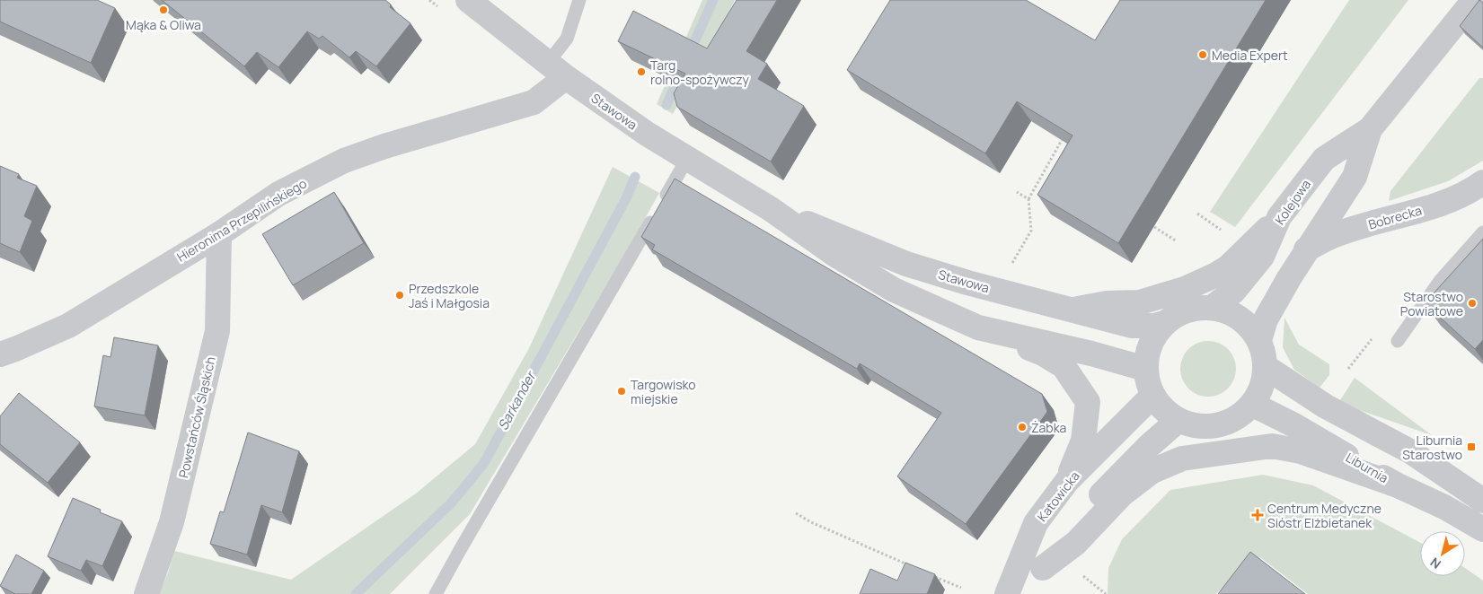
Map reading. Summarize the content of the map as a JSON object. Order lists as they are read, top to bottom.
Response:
{
  "streets": {
    "street": [
      "Stawowa",
      "Kolejowa",
      "Bobrecka",
      "Hieronima Przepilińskiego",
      "Powstańców Śląskich",
      "Liburnia",
      "Katowicka"
    ]
  },
  "crossings": [
    ["Stawowa", "Kolejowa"],
    ["Stawowa", "Hieronima Przepilińskiego"],
    ["Stawowa", "Liburnia"],
    ["Stawowa", "Katowicka"],
    ["Kolejowa", "Bobrecka"],
    ["Kolejowa", "Liburnia"],
    ["Kolejowa", "Katowicka"],
    ["Hieronima Przepilińskiego", "Powstańców Śląskich"],
    ["Liburnia", "Katowicka"]
  ],
  "water": ["Sarkander"],
  "places": {
    "other": [
      "Mąka & Oliwa",
      "Media Expert",
      "Targ rolno-spożywczy",
      "Przedszkole Jaś i Małgosia",
      "Starostwo Powiatowe",
      "Targowisko miejskie",
      "Żabka"
    ],
    "transit": ["Liburnia Starostwo"],
    "health": ["Centrum Medyczne Sióstr Elżbietanek"]
  },
  "north": "bottom left"
}
